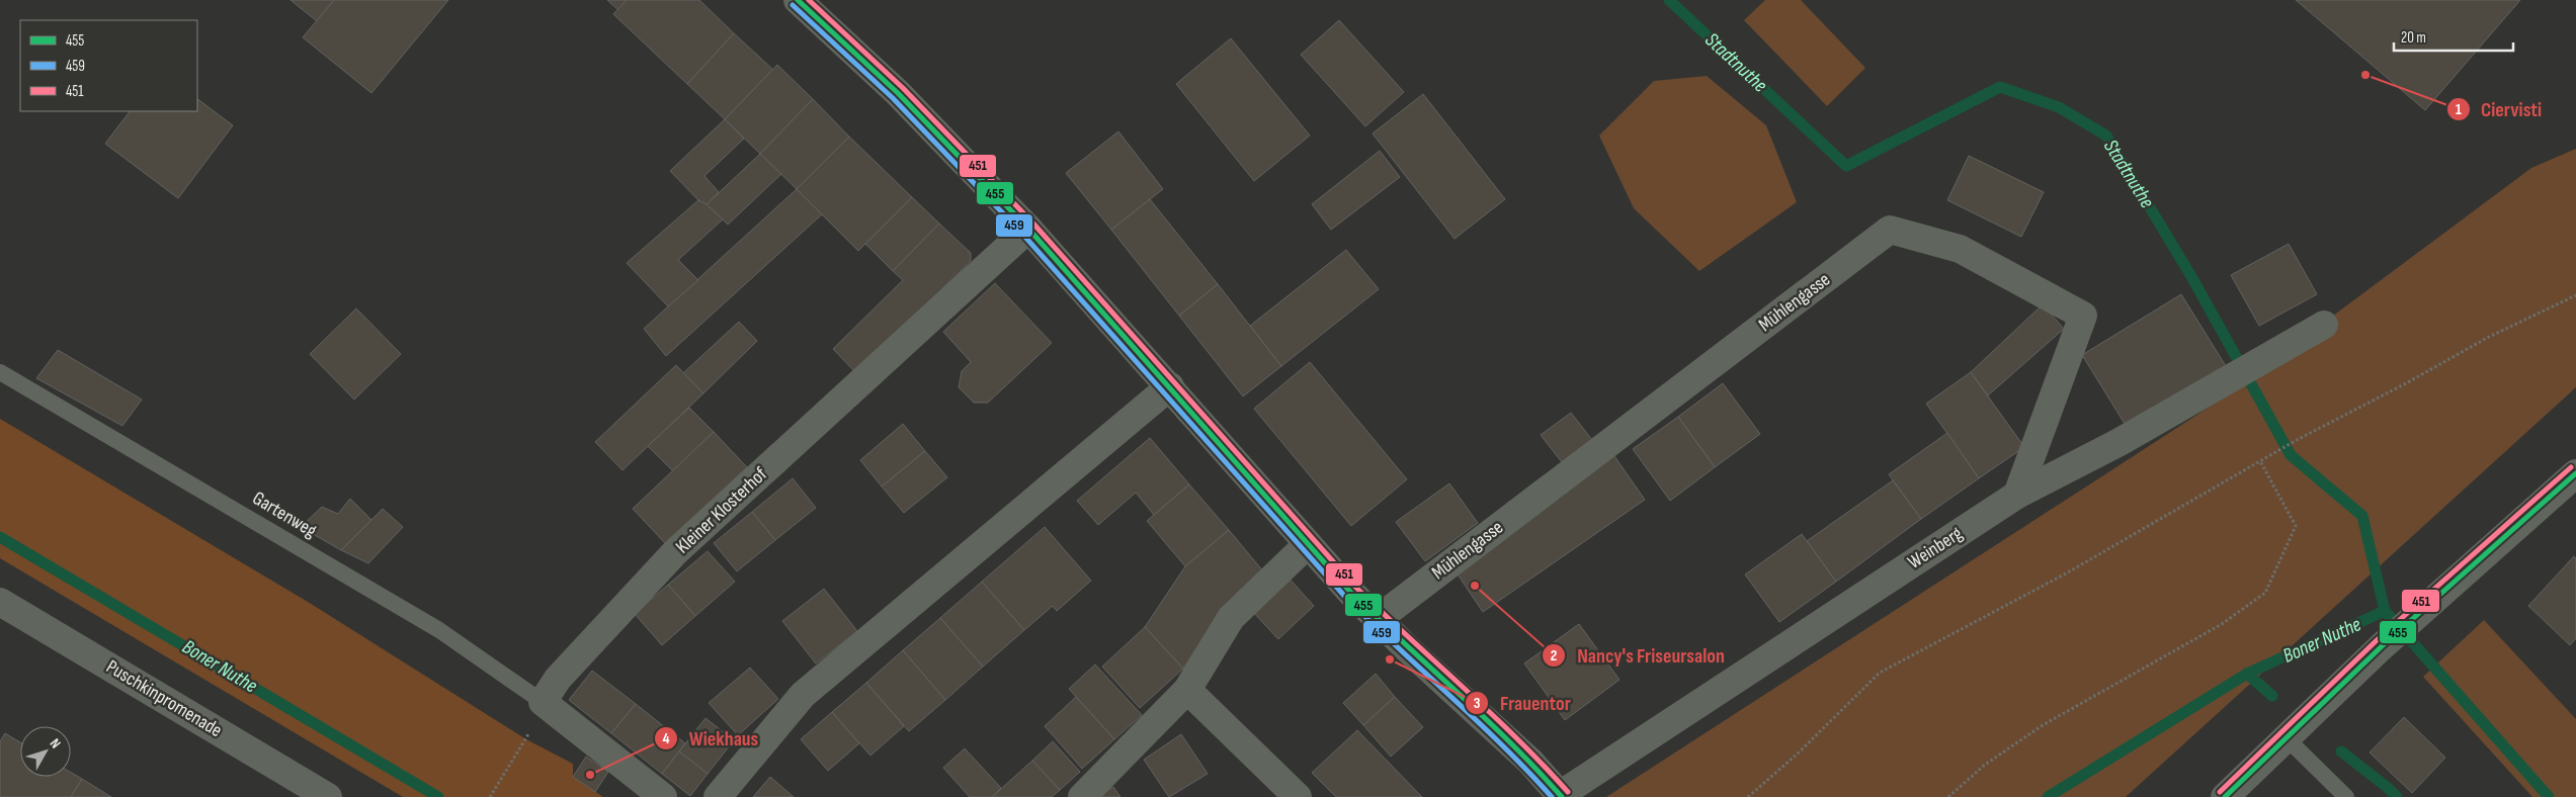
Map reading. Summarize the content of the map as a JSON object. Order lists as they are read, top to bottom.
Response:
{
  "streets": {
    "street": [
      "Mühlengasse",
      "Kleiner Klosterhof",
      "Weinberg",
      "Puschkinpromenade"
    ],
    "lane": ["Gartenweg"]
  },
  "crossings": [
    ["Mühlengasse", "Weinberg"],
    ["Kleiner Klosterhof", "Gartenweg"]
  ],
  "water": ["Stadtnuthe", "Boner Nuthe"],
  "places": [
    "Ciervisti",
    "Nancy's Friseursalon",
    "Frauentor",
    "Wiekhaus"
  ],
  "lines": ["transit line 455", "transit line 451", "transit line 459"],
  "legend": ["455", "459", "451"],
  "scale_bar": "20 m",
  "north": "top right"
}
